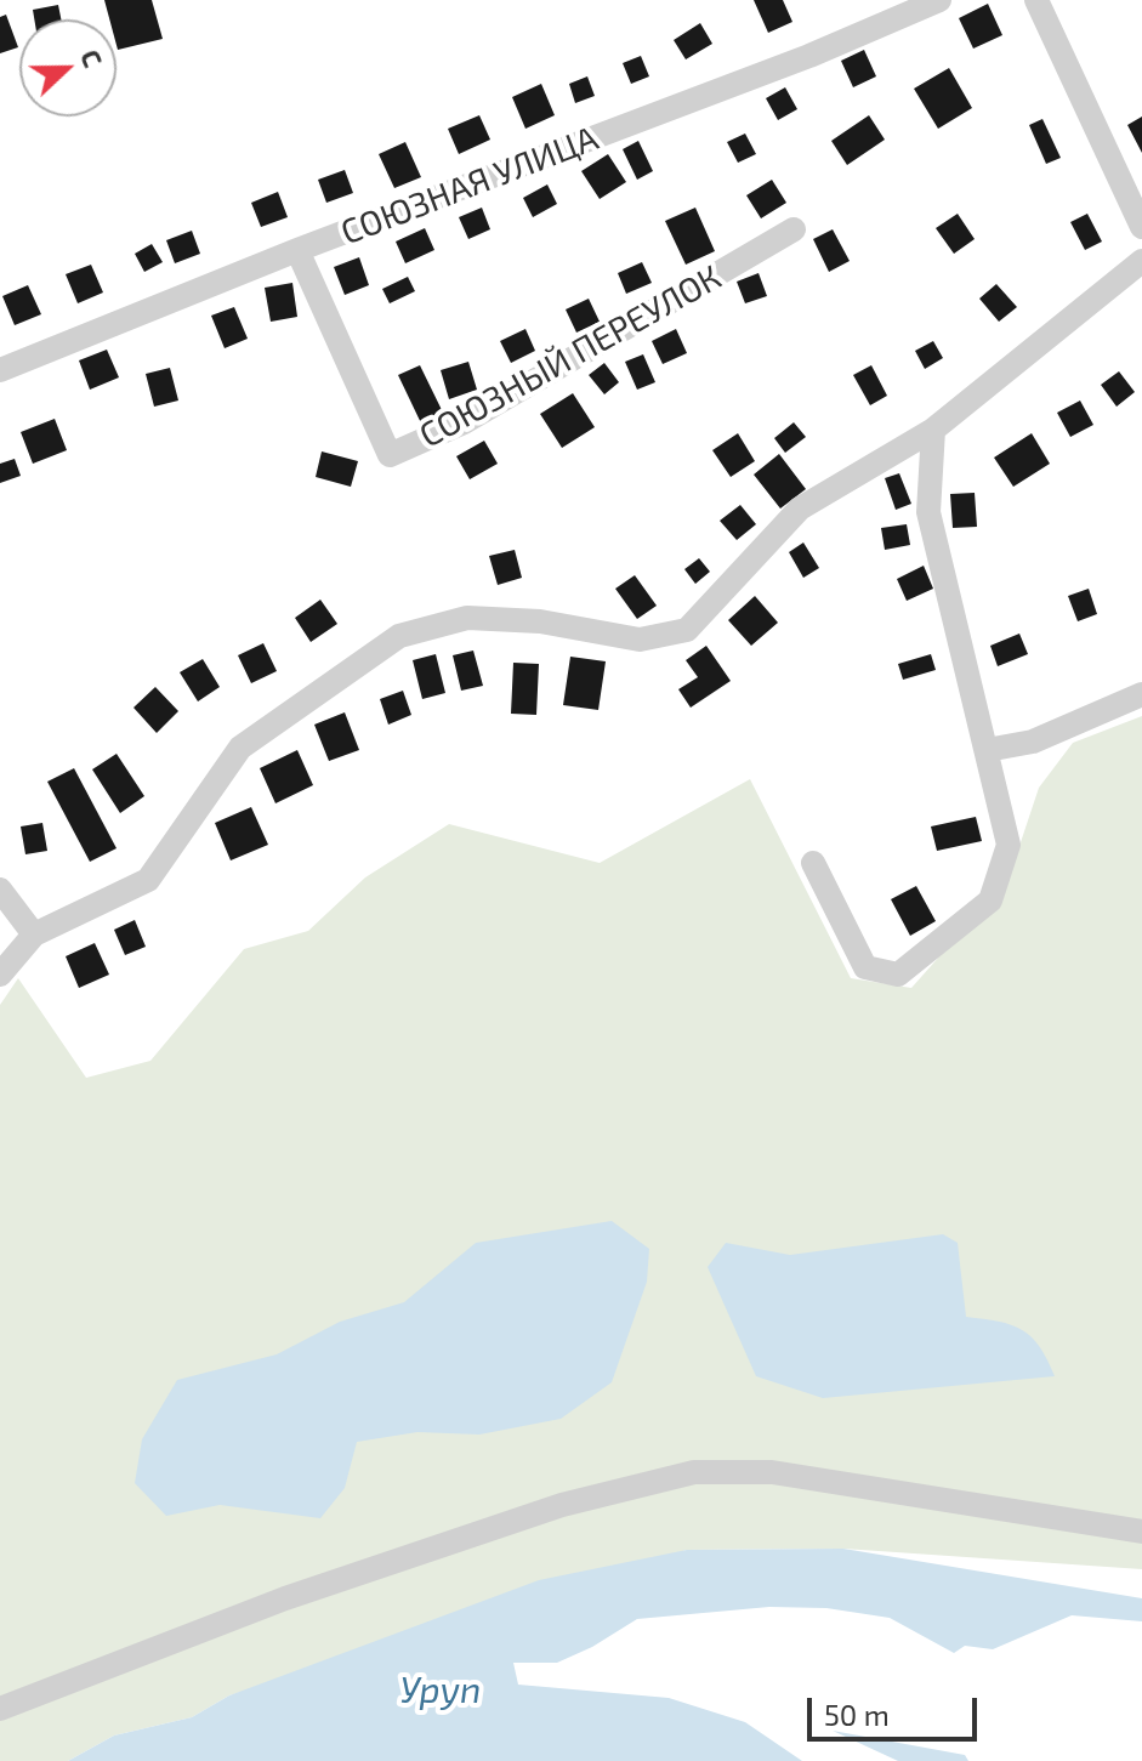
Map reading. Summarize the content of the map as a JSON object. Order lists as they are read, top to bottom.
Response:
{
  "streets": {
    "street": ["СОЮЗНАЯ УЛИЦА", "СОЮЗНЫЙ ПЕРЕУЛОК"]
  },
  "crossings": [
    ["СОЮЗНАЯ УЛИЦА", "СОЮЗНЫЙ ПЕРЕУЛОК"]
  ],
  "water": ["Уруп"],
  "scale_bar": "50 m",
  "north": "right"
}
